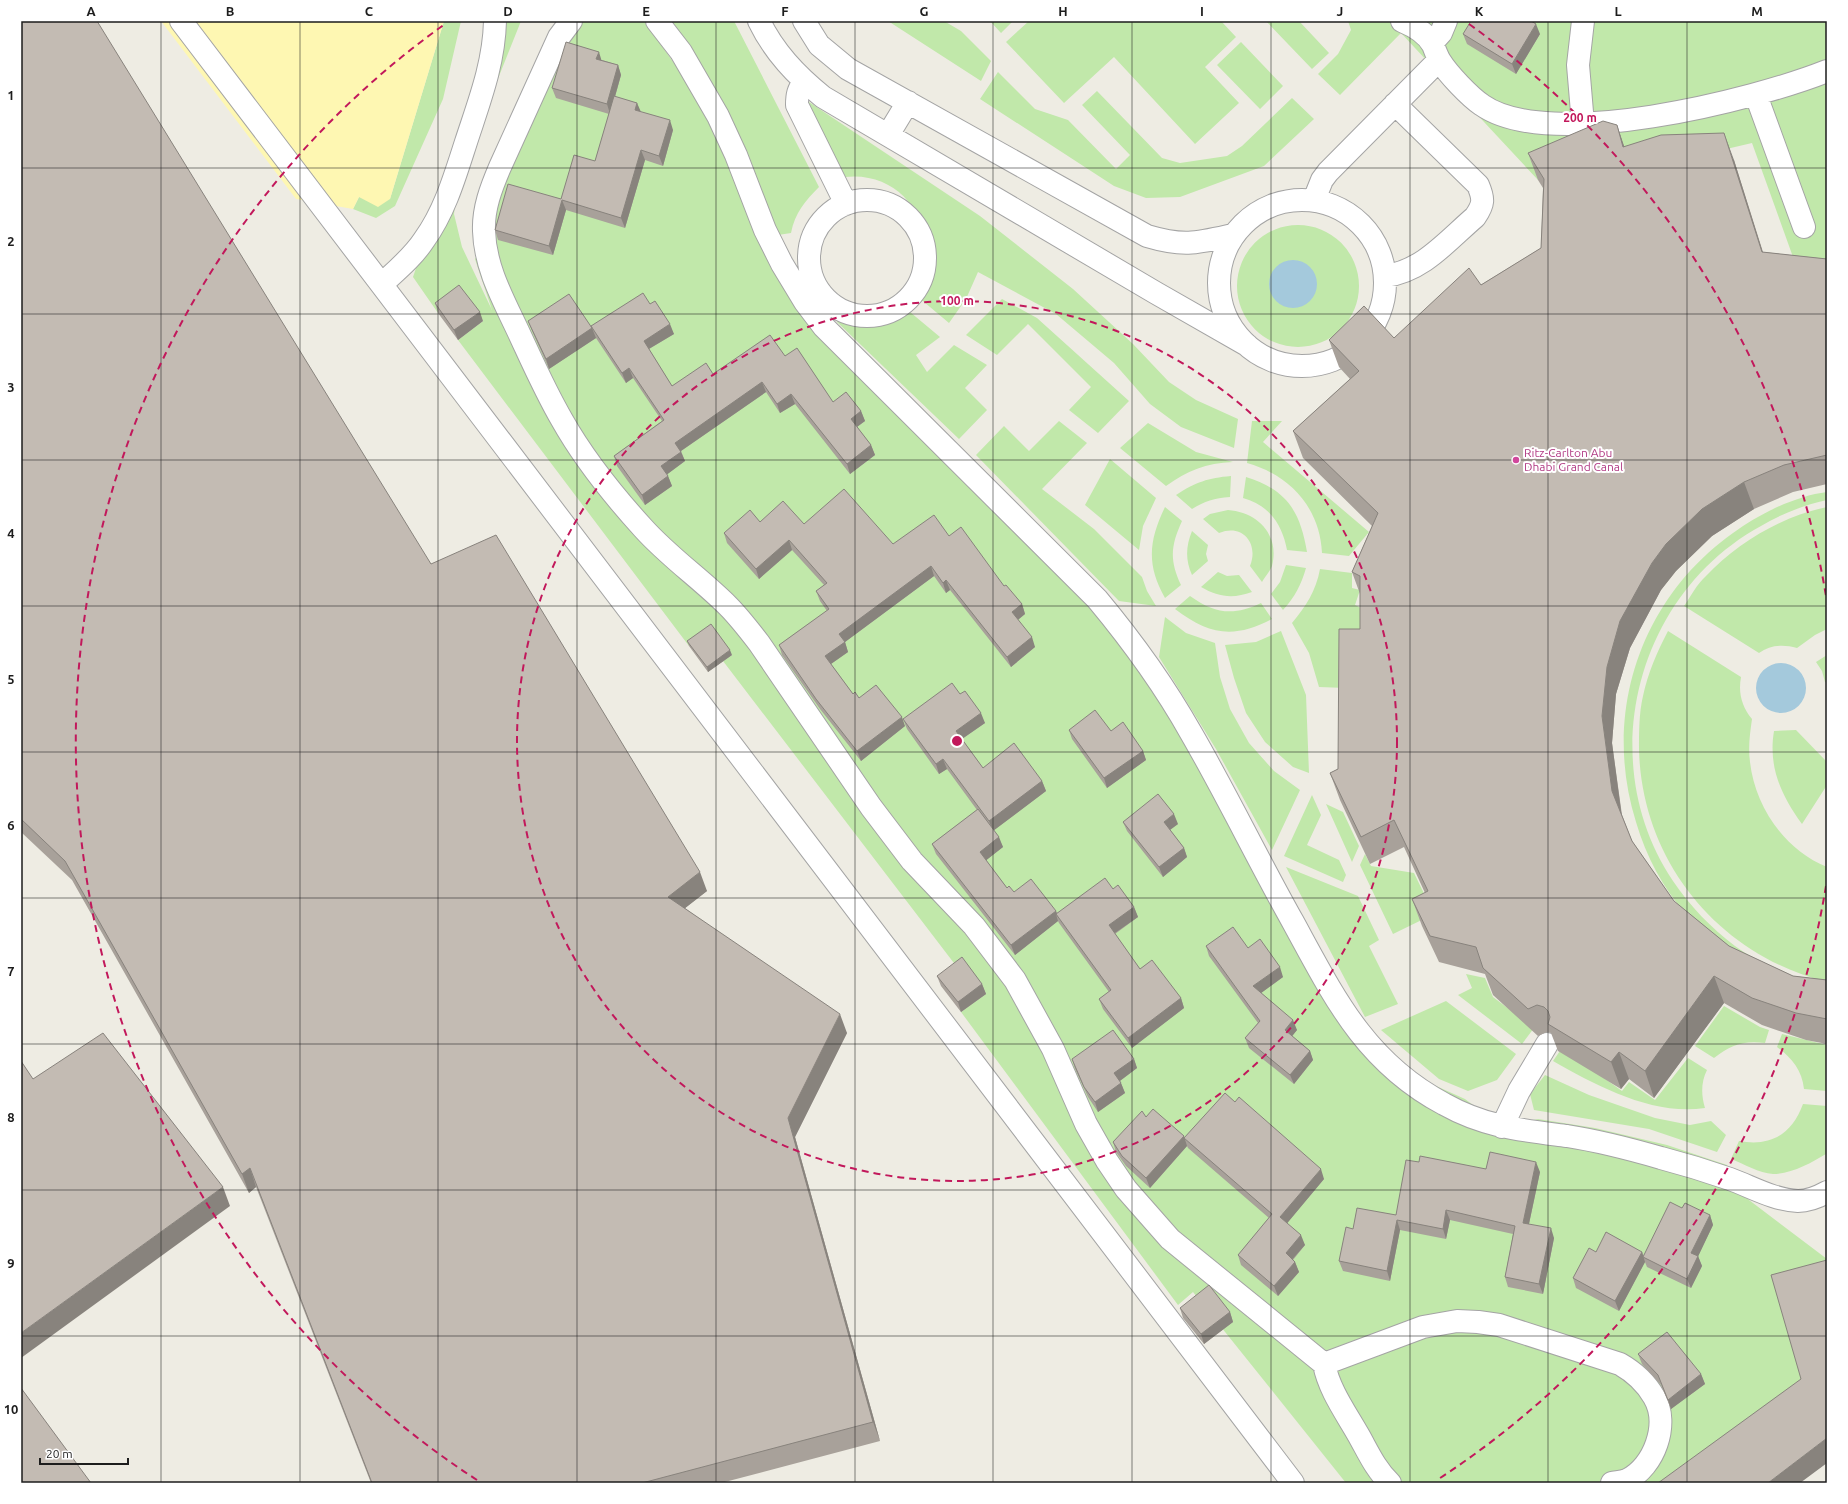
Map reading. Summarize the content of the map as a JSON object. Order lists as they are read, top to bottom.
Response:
{
  "places": ["Ritz-Carlton Abu Dhabi Grand Canal"],
  "scale_bar": "20 m",
  "grid": {
    "columns": [
      "A",
      "B",
      "C",
      "D",
      "E",
      "F",
      "G",
      "H",
      "I",
      "J",
      "K",
      "L",
      "M"
    ],
    "rows": [
      "1",
      "2",
      "3",
      "4",
      "5",
      "6",
      "7",
      "8",
      "9",
      "10"
    ]
  },
  "rings": ["200 m", "100 m"]
}
